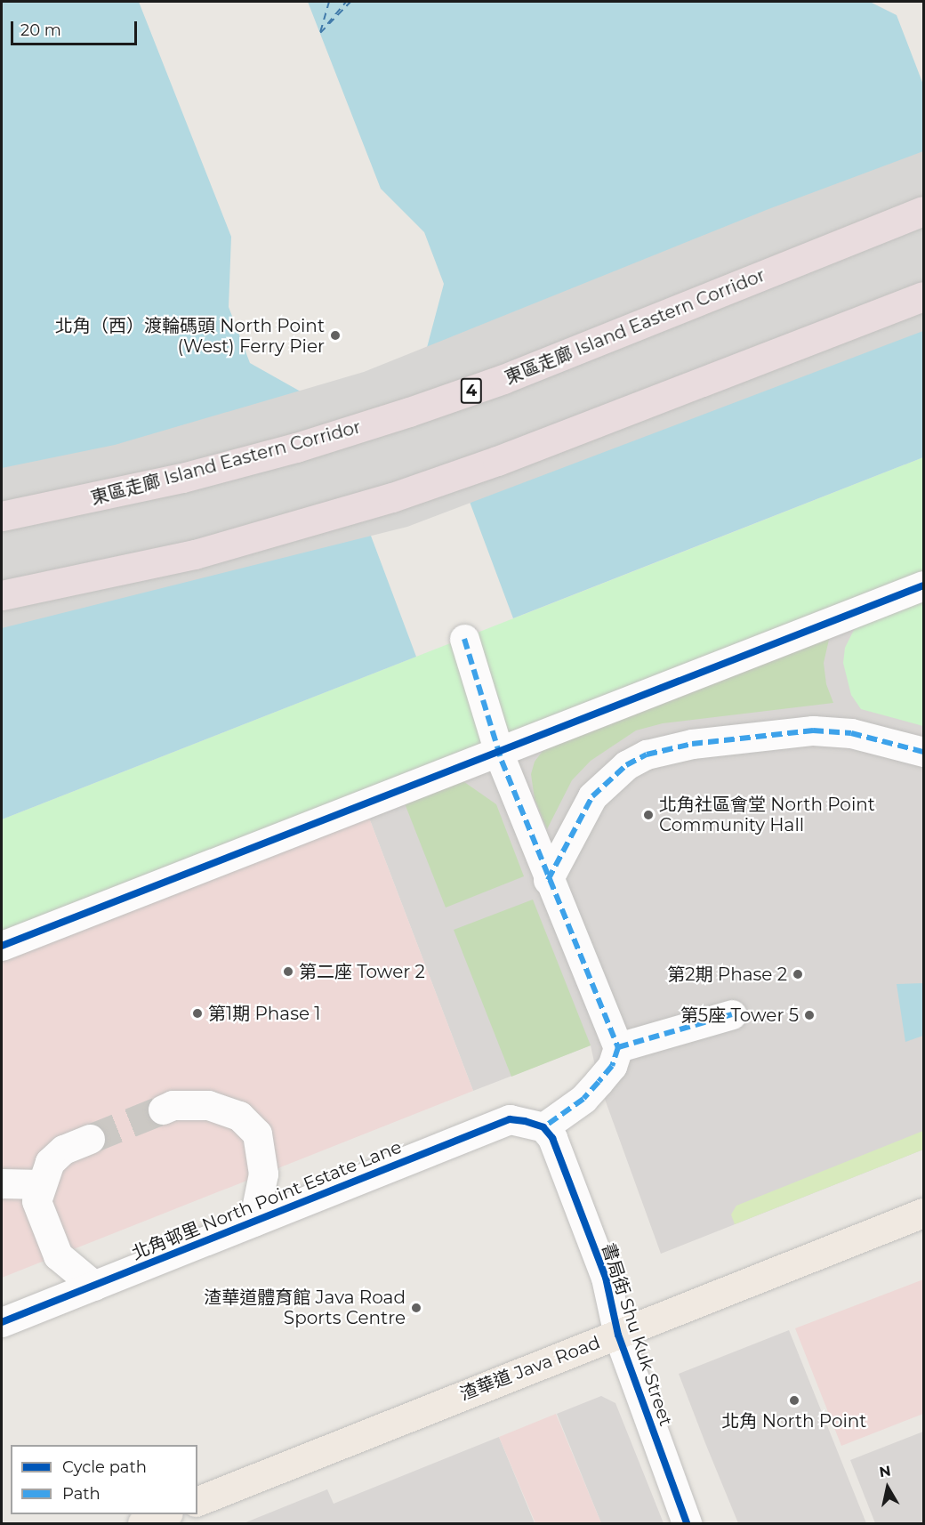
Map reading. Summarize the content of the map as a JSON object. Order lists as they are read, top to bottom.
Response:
{
  "streets": {
    "highway": ["東區走廊 Island Eastern Corridor", "4"],
    "main road": ["渣華道 Java Road"],
    "street": ["北角邨里 North Point Estate Lane", "書局街 Shu Kuk Street"]
  },
  "crossings": [
    ["北角邨里 North Point Estate Lane", "書局街 Shu Kuk Street"],
    ["書局街 Shu Kuk Street", "渣華道 Java Road"]
  ],
  "places": [
    "北角（西）渡輪碼頭 North Point (West) Ferry Pier",
    "北角社區會堂 North Point Community Hall",
    "第二座 Tower 2",
    "第2期 Phase 2",
    "第1期 Phase 1",
    "第5座 Tower 5",
    "渣華道體育館 Java Road Sports Centre",
    "北角 North Point"
  ],
  "legend": ["Cycle path", "Path"],
  "scale_bar": "20 m",
  "north": "top"
}
